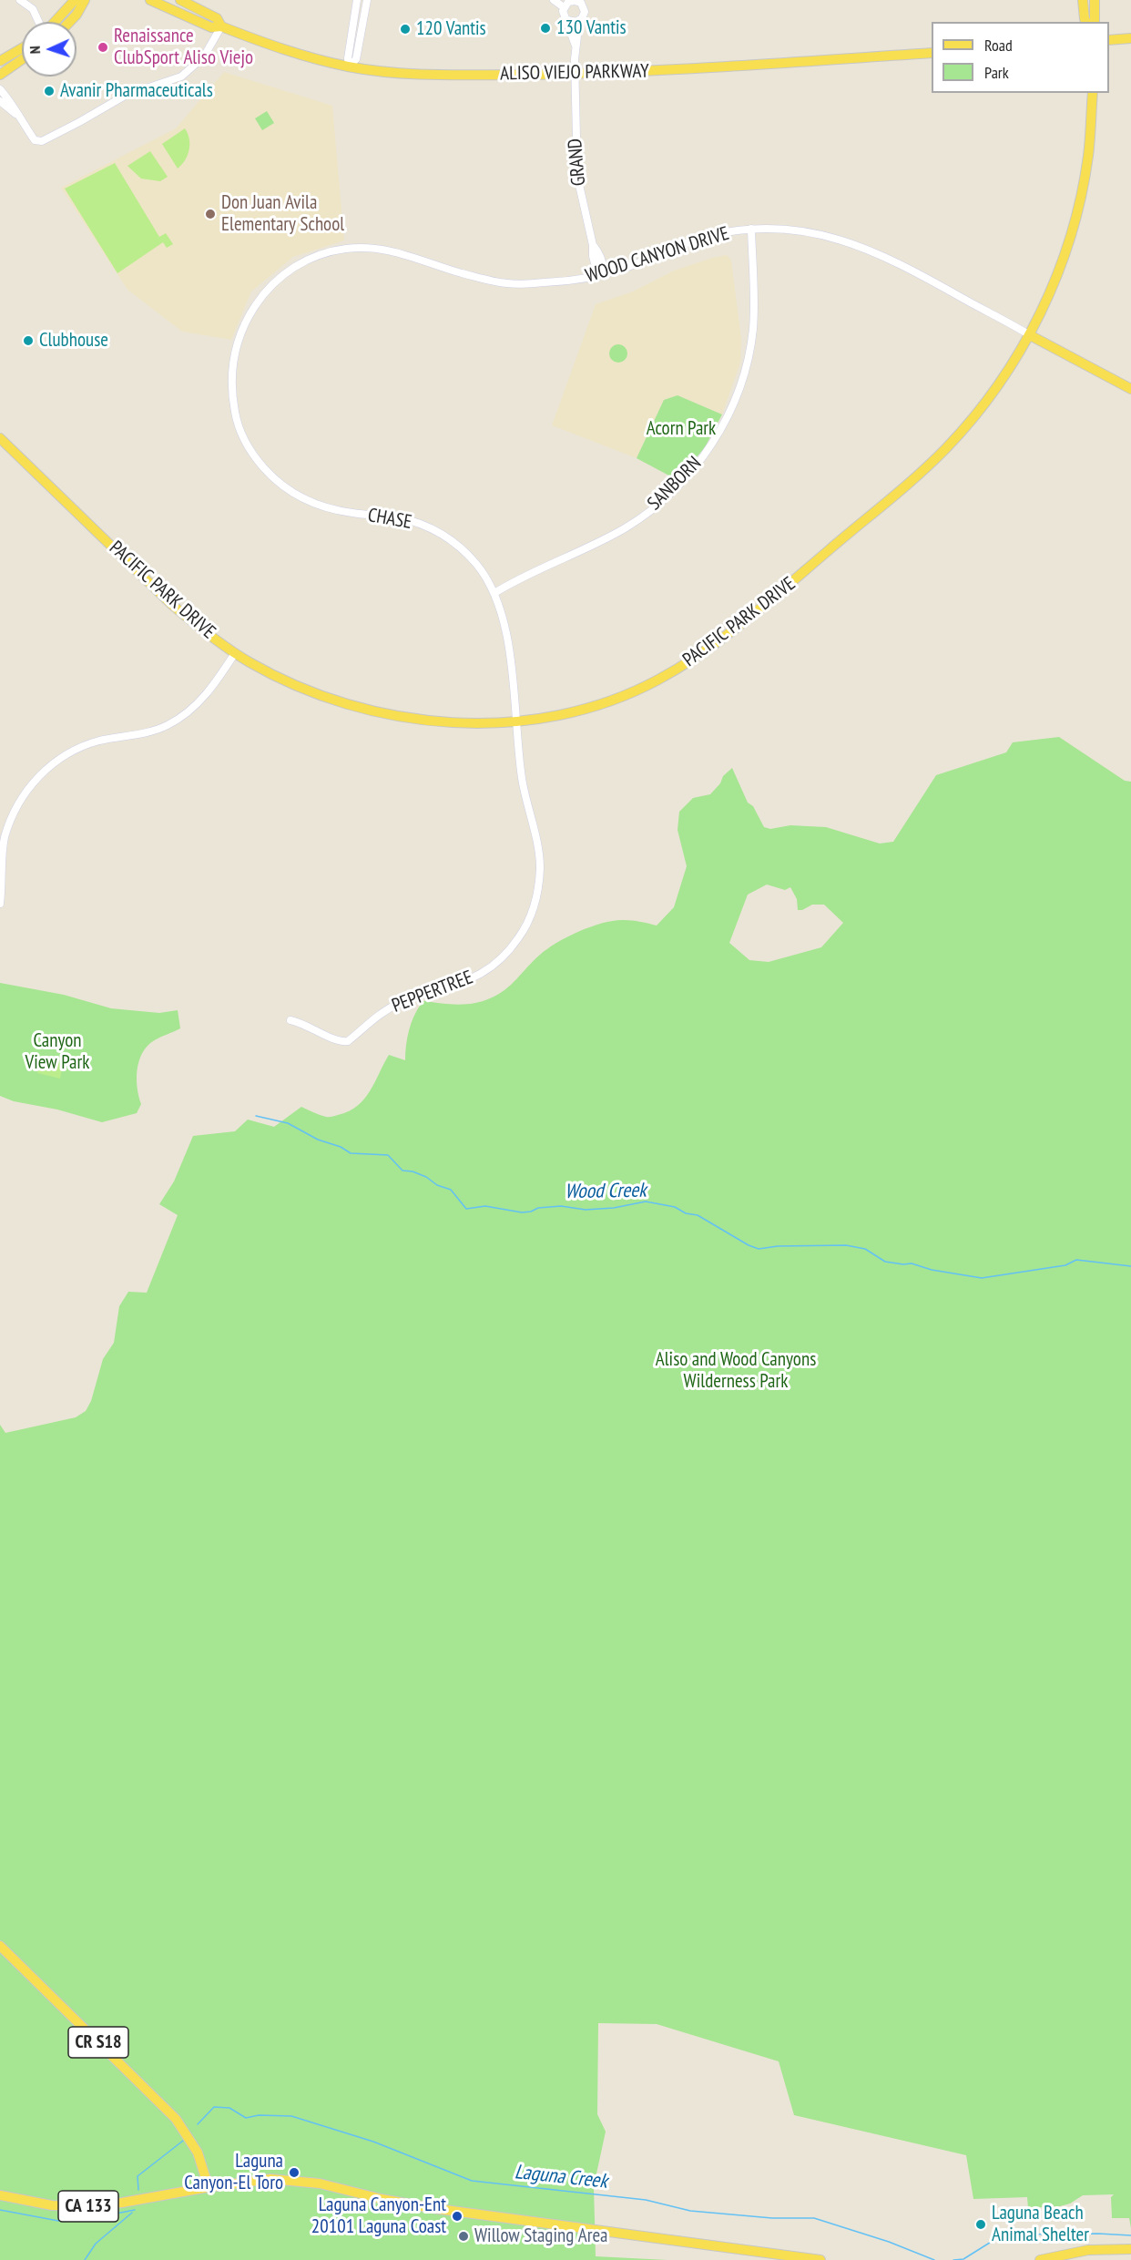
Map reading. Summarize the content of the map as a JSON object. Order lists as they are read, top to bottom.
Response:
{
  "streets": {
    "main road": [
      "ALISO VIEJO PARKWAY",
      "WOOD CANYON DRIVE",
      "PACIFIC PARK DRIVE",
      "CR S18",
      "CA 133"
    ],
    "street": [
      "GRAND",
      "SANBORN",
      "CHASE",
      "PEPPERTREE"
    ]
  },
  "crossings": [
    ["ALISO VIEJO PARKWAY", "GRAND"],
    ["GRAND", "WOOD CANYON DRIVE"],
    ["WOOD CANYON DRIVE", "SANBORN"],
    ["WOOD CANYON DRIVE", "CHASE"],
    ["WOOD CANYON DRIVE", "PACIFIC PARK DRIVE"],
    ["SANBORN", "CHASE"],
    ["CHASE", "PACIFIC PARK DRIVE"],
    ["CHASE", "PEPPERTREE"],
    ["PACIFIC PARK DRIVE", "PEPPERTREE"],
    ["CR S18", "CA 133"]
  ],
  "water": ["Wood Creek", "Laguna Creek"],
  "parks": ["Acorn Park", "Canyon View Park", "Aliso and Wood Canyons Wilderness Park"],
  "places": [
    "130 Vantis",
    "120 Vantis",
    "Renaissance ClubSport Aliso Viejo",
    "Avanir Pharmaceuticals",
    "Don Juan Avila Elementary School",
    "Clubhouse",
    "Laguna Canyon-El Toro",
    "Laguna Canyon-Ent 20101 Laguna Coast",
    "Laguna Beach Animal Shelter",
    "Willow Staging Area"
  ],
  "legend": ["Road", "Park"],
  "north": "left"
}
